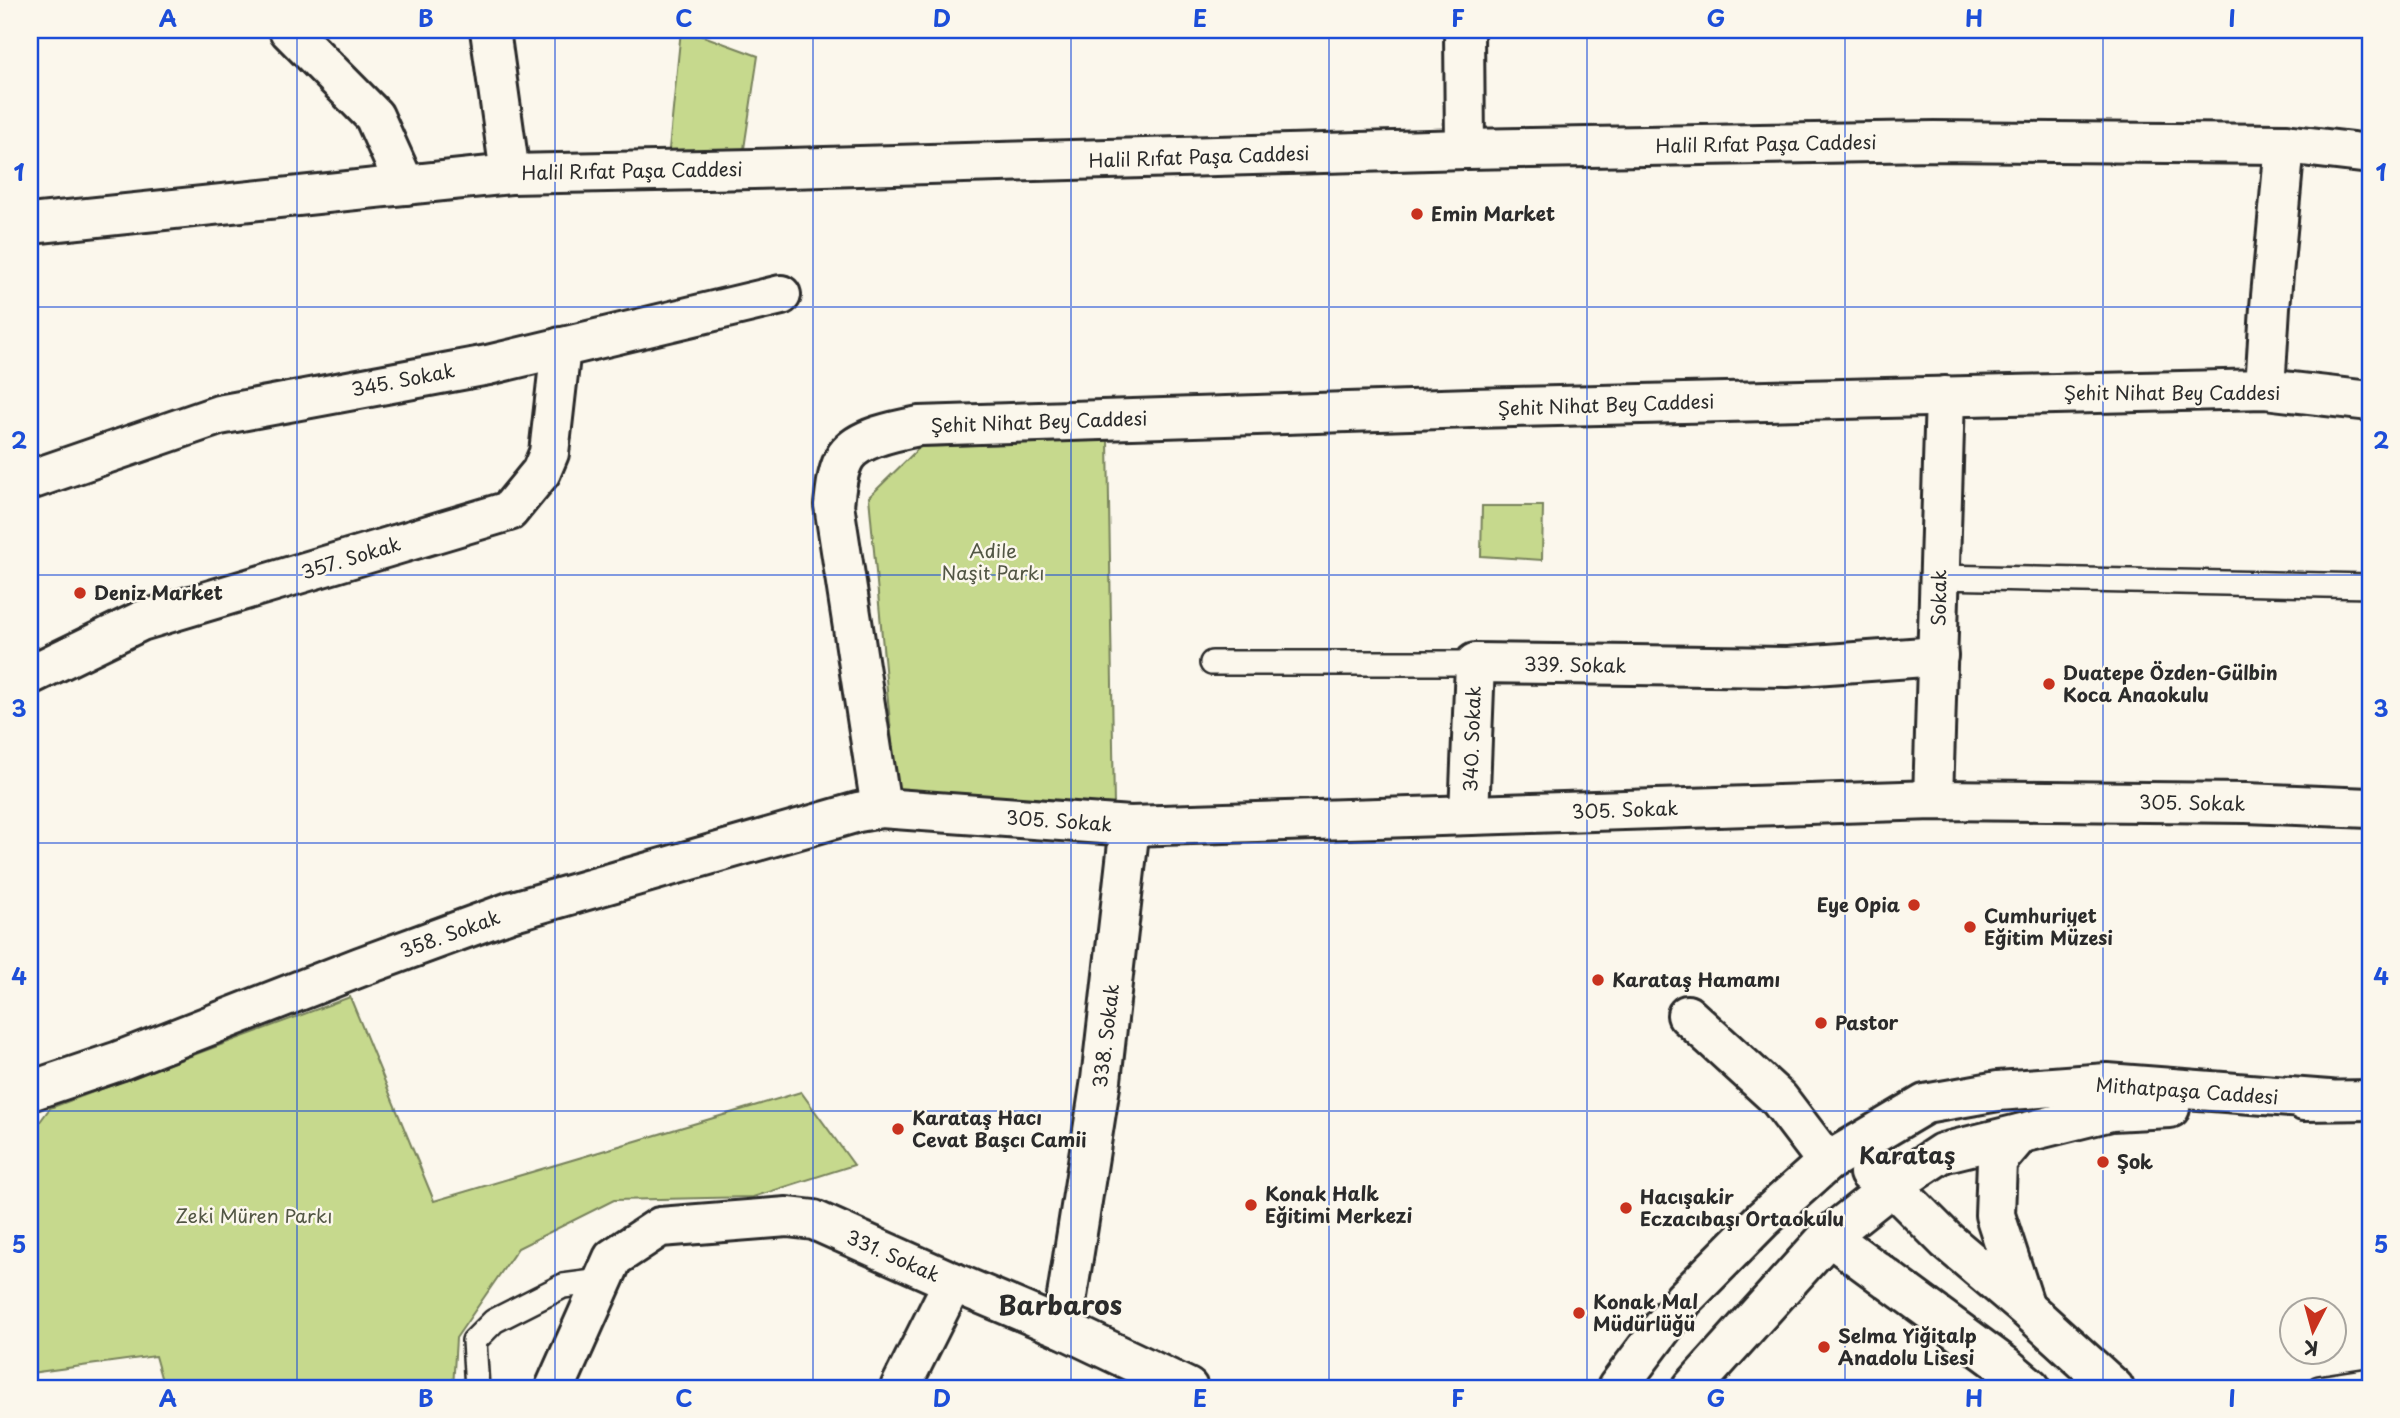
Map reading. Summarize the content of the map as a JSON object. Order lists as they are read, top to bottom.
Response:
{
  "streets": {
    "street": [
      "Halil Rıfat Paşa Caddesi",
      "345. Sokak",
      "Şehit Nihat Bey Caddesi",
      "357. Sokak",
      "Sokak",
      "339. Sokak",
      "340. Sokak",
      "305. Sokak",
      "358. Sokak",
      "338. Sokak",
      "Mithatpaşa Caddesi",
      "331. Sokak"
    ]
  },
  "crossings": [
    ["345. Sokak", "357. Sokak"],
    ["Şehit Nihat Bey Caddesi", "Sokak"],
    ["Şehit Nihat Bey Caddesi", "305. Sokak"],
    ["Şehit Nihat Bey Caddesi", "358. Sokak"],
    ["Sokak", "339. Sokak"],
    ["Sokak", "305. Sokak"],
    ["339. Sokak", "340. Sokak"],
    ["340. Sokak", "305. Sokak"],
    ["305. Sokak", "358. Sokak"],
    ["305. Sokak", "338. Sokak"],
    ["338. Sokak", "331. Sokak"]
  ],
  "districts": ["Karataş", "Barbaros"],
  "parks": ["Adile Naşit Parkı", "Zeki Müren Parkı"],
  "places": [
    "Emin Market",
    "Deniz Market",
    "Duatepe Özden-Gülbin Koca Anaokulu",
    "Eye Opia",
    "Cumhuriyet Eğitim Müzesi",
    "Karataş Hamamı",
    "Pastor",
    "Karataş Hacı Cevat Başcı Camii",
    "Şok",
    "Konak Halk Eğitimi Merkezi",
    "Hacışakir Eczacıbaşı Ortaokulu",
    "Konak Mal Müdürlüğü",
    "Selma Yiğitalp Anadolu Lisesi"
  ],
  "north": "bottom",
  "grid": {
    "columns": [
      "A",
      "B",
      "C",
      "D",
      "E",
      "F",
      "G",
      "H",
      "I"
    ],
    "rows": [
      "1",
      "2",
      "3",
      "4",
      "5"
    ]
  }
}
